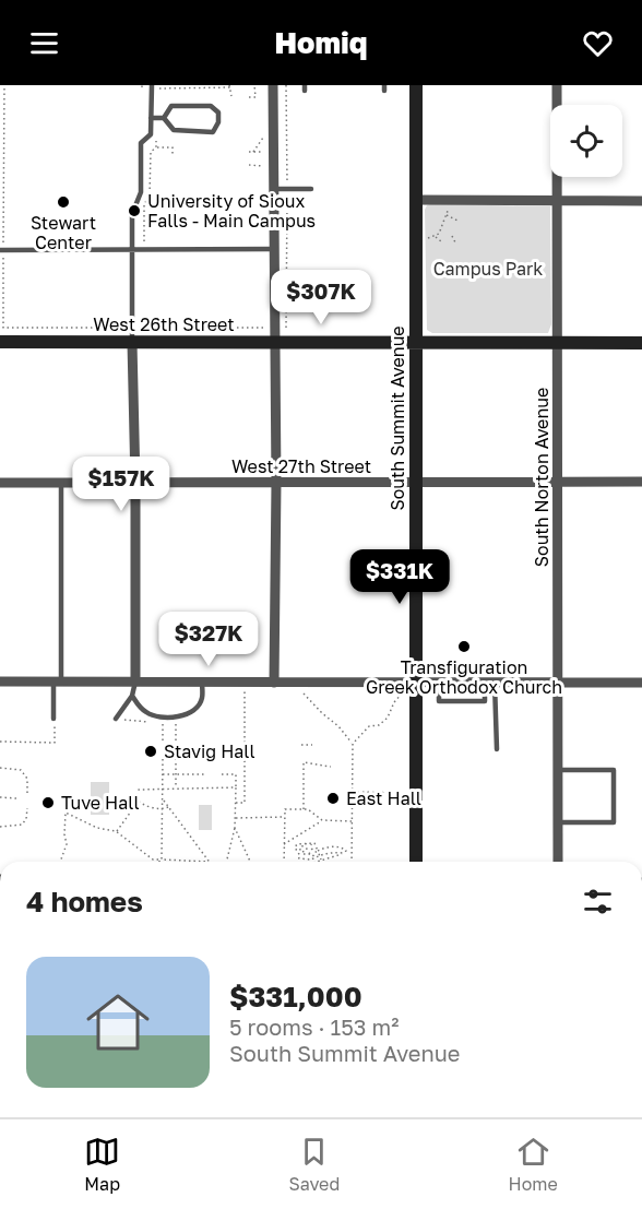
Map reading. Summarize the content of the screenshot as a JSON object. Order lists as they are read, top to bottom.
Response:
{
  "streets": {
    "street": [
      "West 26th Street",
      "South Summit Avenue",
      "West 27th Street",
      "South Norton Avenue"
    ]
  },
  "crossings": [
    ["West 26th Street", "South Summit Avenue"],
    ["West 26th Street", "South Norton Avenue"],
    ["South Summit Avenue", "West 27th Street"],
    ["West 27th Street", "South Norton Avenue"]
  ],
  "parks": ["Campus Park"],
  "places": [
    "Stewart Center",
    "University of Sioux Falls - Main Campus",
    "Transfiguration Greek Orthodox Church",
    "Stavig Hall",
    "East Hall",
    "Tuve Hall"
  ],
  "page": {
    "header": "Homiq",
    "price": [
      "$307K",
      "$157K",
      "$331K",
      "$327K"
    ],
    "heading": "4 homes",
    "list": [
      {
        "name": "$331,000",
        "note": "5 rooms · 153 m² · South Summit Avenue"
      }
    ],
    "tabs": ["Map", "Saved", "Home"]
  }
}
